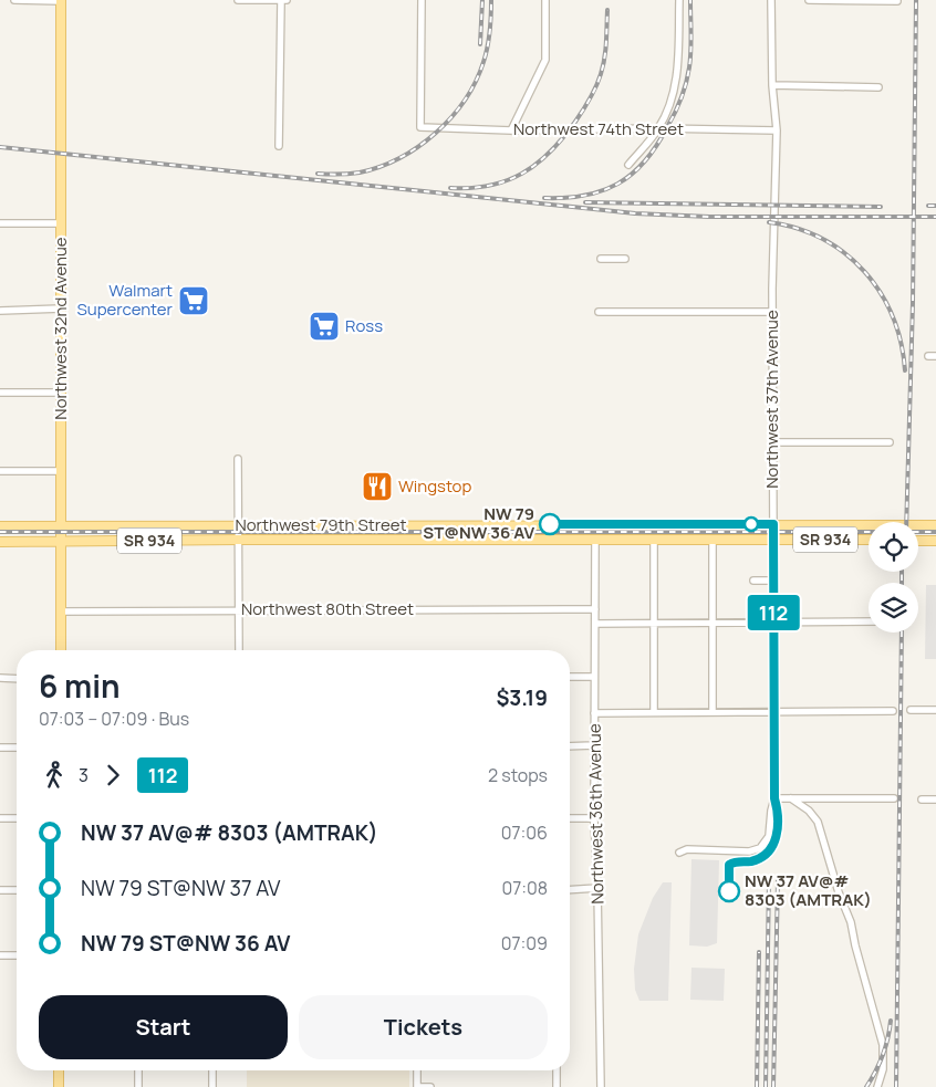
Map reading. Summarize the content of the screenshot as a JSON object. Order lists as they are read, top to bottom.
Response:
{
  "streets": {
    "main road": ["Northwest 32nd Avenue", "Northwest 79th Street", "SR 934"],
    "street": [
      "Northwest 74th Street",
      "Northwest 37th Avenue",
      "Northwest 80th Street",
      "Northwest 36th Avenue"
    ]
  },
  "crossings": [
    ["Northwest 74th Street", "Northwest 37th Avenue"],
    ["Northwest 32nd Avenue", "Northwest 79th Street"],
    ["Northwest 32nd Avenue", "Northwest 80th Street"],
    ["Northwest 37th Avenue", "Northwest 79th Street"],
    ["Northwest 79th Street", "Northwest 36th Avenue"],
    ["Northwest 80th Street", "Northwest 36th Avenue"]
  ],
  "places": {
    "supermarket": ["Walmart Supercenter", "Ross"],
    "restaurant": ["Wingstop"],
    "other": ["NW 79 ST@NW 36 AV", "NW 37 AV@# 8303 (AMTRAK)"]
  },
  "lines": ["bus line 112"],
  "page": {
    "on_map": "112",
    "heading": ["6 min", "07:03 – 07:09 · Bus", "$3.19"],
    "legs": ["3", "112", "2 stops"],
    "list": [
      {
        "name": "NW 37 AV@# 8303 (AMTRAK)",
        "value": "07:06"
      },
      {
        "name": "NW 79 ST@NW 37 AV",
        "value": "07:08"
      },
      {
        "name": "NW 79 ST@NW 36 AV",
        "value": "07:09"
      }
    ],
    "buttons": ["Start", "Tickets"]
  }
}
